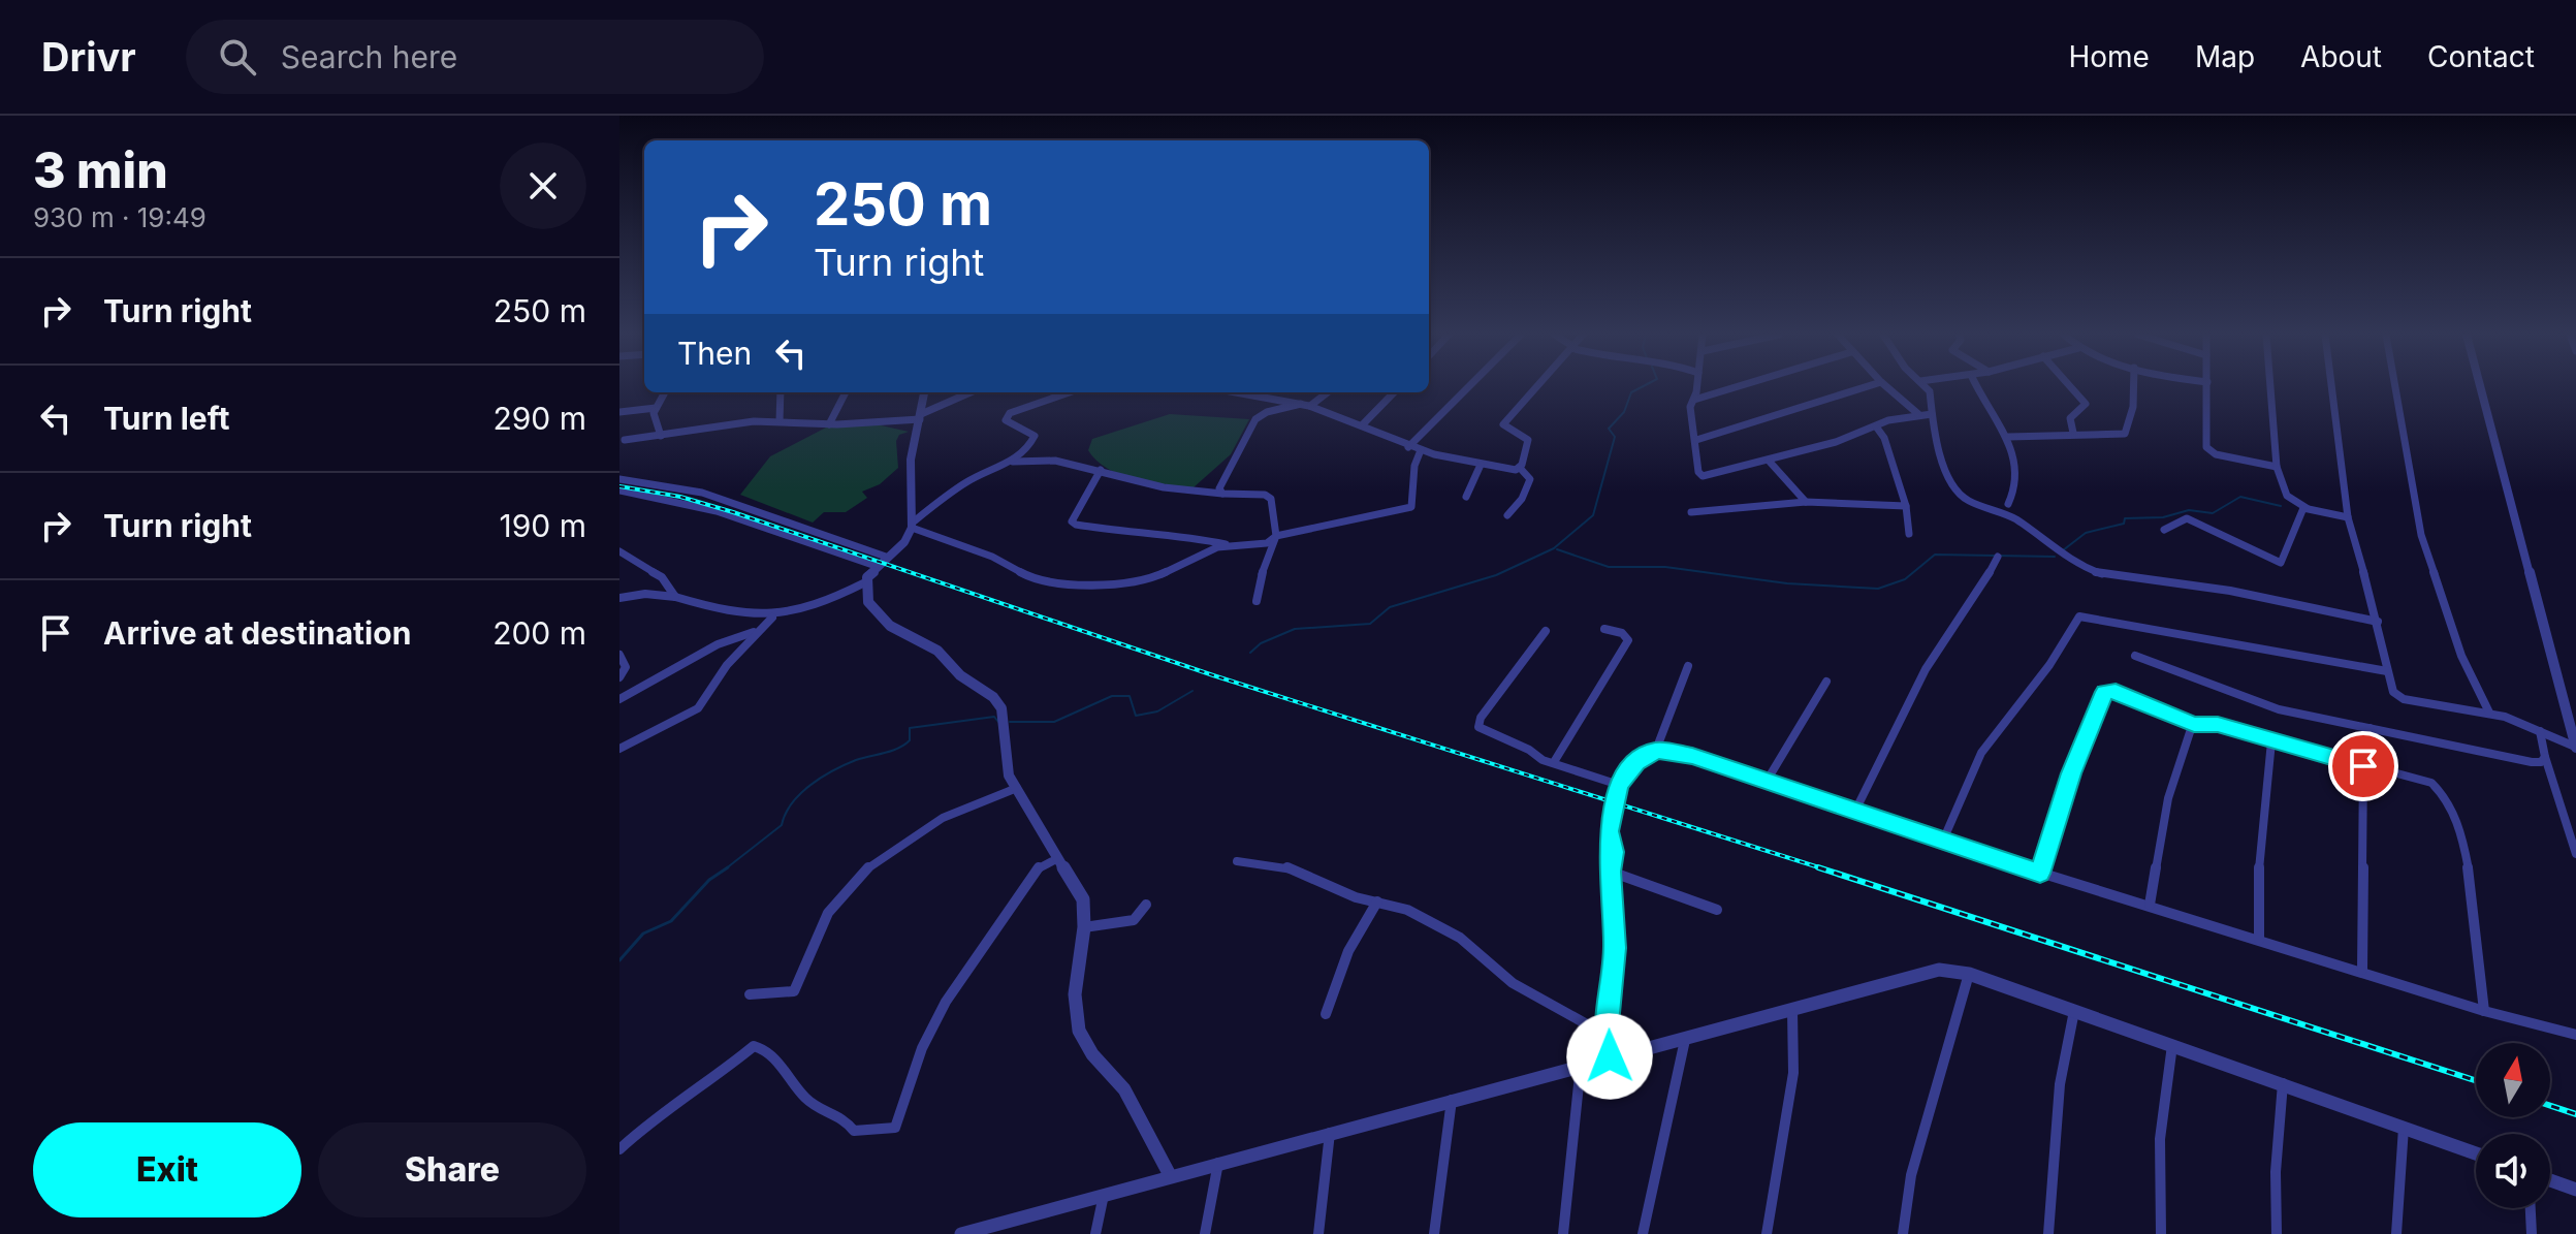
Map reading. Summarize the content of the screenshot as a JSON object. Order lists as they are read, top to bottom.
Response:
{
  "north": "top",
  "page": {
    "header": "Drivr",
    "search": "Search here",
    "nav": [
      "Home",
      "Map",
      "About",
      "Contact"
    ],
    "heading": ["3 min", "930 m · 19:49"],
    "turn": ["250 m", "Turn right"],
    "list": [
      {
        "name": "Turn right",
        "value": "250 m"
      },
      {
        "name": "Turn left",
        "value": "290 m"
      },
      {
        "name": "Turn right",
        "value": "190 m"
      },
      {
        "name": "Arrive at destination",
        "value": "200 m"
      }
    ],
    "then": "Then",
    "buttons": ["Exit", "Share"]
  }
}
